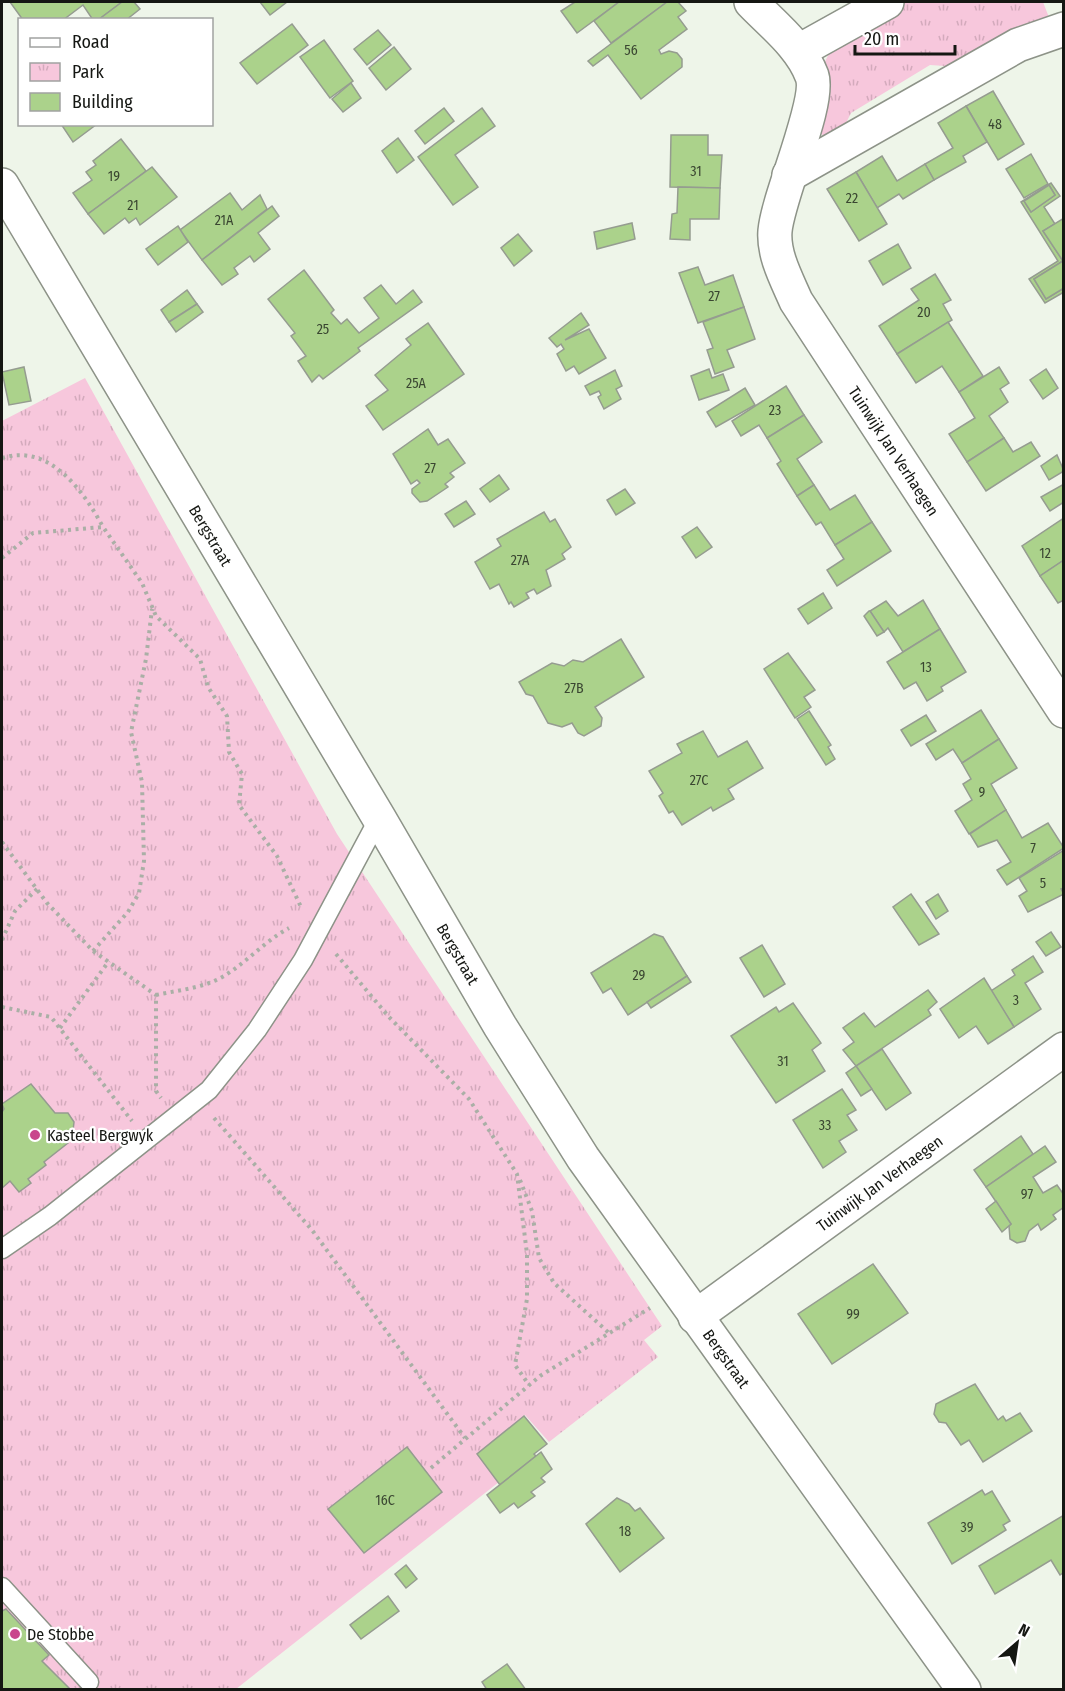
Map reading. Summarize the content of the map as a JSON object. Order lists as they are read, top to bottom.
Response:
{
  "streets": {
    "street": ["Tuinwijk Jan Verhaegen", "Bergstraat"]
  },
  "crossings": [
    ["Tuinwijk Jan Verhaegen", "Bergstraat"]
  ],
  "places": ["Kasteel Bergwyk", "De Stobbe"],
  "house_numbers": [
    "56",
    "48",
    "31",
    "19",
    "22",
    "21",
    "21A",
    "27",
    "20",
    "25",
    "25A",
    "23",
    "27",
    "12",
    "27A",
    "13",
    "27B",
    "27C",
    "9",
    "7",
    "5",
    "29",
    "3",
    "31",
    "33",
    "97",
    "99",
    "16C",
    "39",
    "18"
  ],
  "legend": ["Road", "Park", "Building"],
  "scale_bar": "20 m",
  "north": "top right"
}
